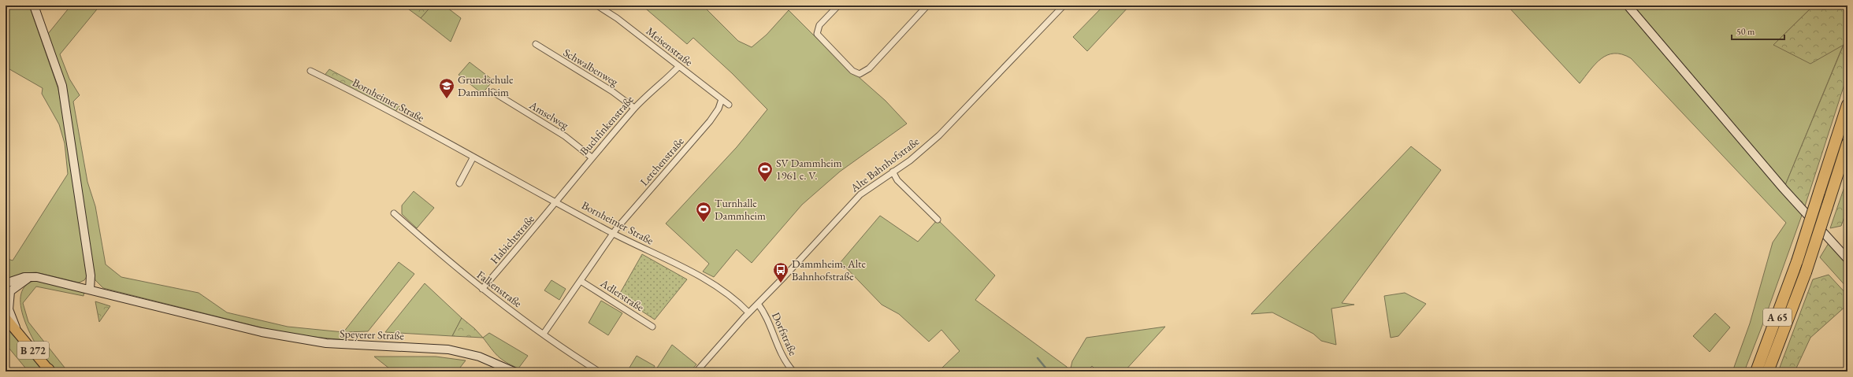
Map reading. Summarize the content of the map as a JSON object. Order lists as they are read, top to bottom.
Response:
{
  "streets": {
    "highway": ["A 65"],
    "main road": ["B 272"],
    "street": [
      "Meisenstraße",
      "Schwalbenweg",
      "Bornheimer Straße",
      "Amselweg",
      "Buchfinkenstraße",
      "Lerchenstraße",
      "Alte Bahnhofstraße",
      "Habichtstraße",
      "Falkenstraße",
      "Adlerstraße",
      "Dorfstraße",
      "Speyerer Straße"
    ]
  },
  "crossings": [
    ["Meisenstraße", "Buchfinkenstraße"],
    ["Meisenstraße", "Lerchenstraße"],
    ["Schwalbenweg", "Buchfinkenstraße"],
    ["Bornheimer Straße", "Buchfinkenstraße"],
    ["Bornheimer Straße", "Lerchenstraße"],
    ["Bornheimer Straße", "Alte Bahnhofstraße"],
    ["Bornheimer Straße", "Habichtstraße"],
    ["Amselweg", "Buchfinkenstraße"],
    ["Buchfinkenstraße", "Habichtstraße"],
    ["Alte Bahnhofstraße", "Dorfstraße"],
    ["Habichtstraße", "Falkenstraße"]
  ],
  "places": {
    "school or university": ["Grundschule Dammheim"],
    "sports": ["SV Dammheim 1961 e. V.", "Turnhalle Dammheim"],
    "bus stop": ["Dammheim, Alte Bahnhofstraße"]
  },
  "scale_bar": "50 m"
}
